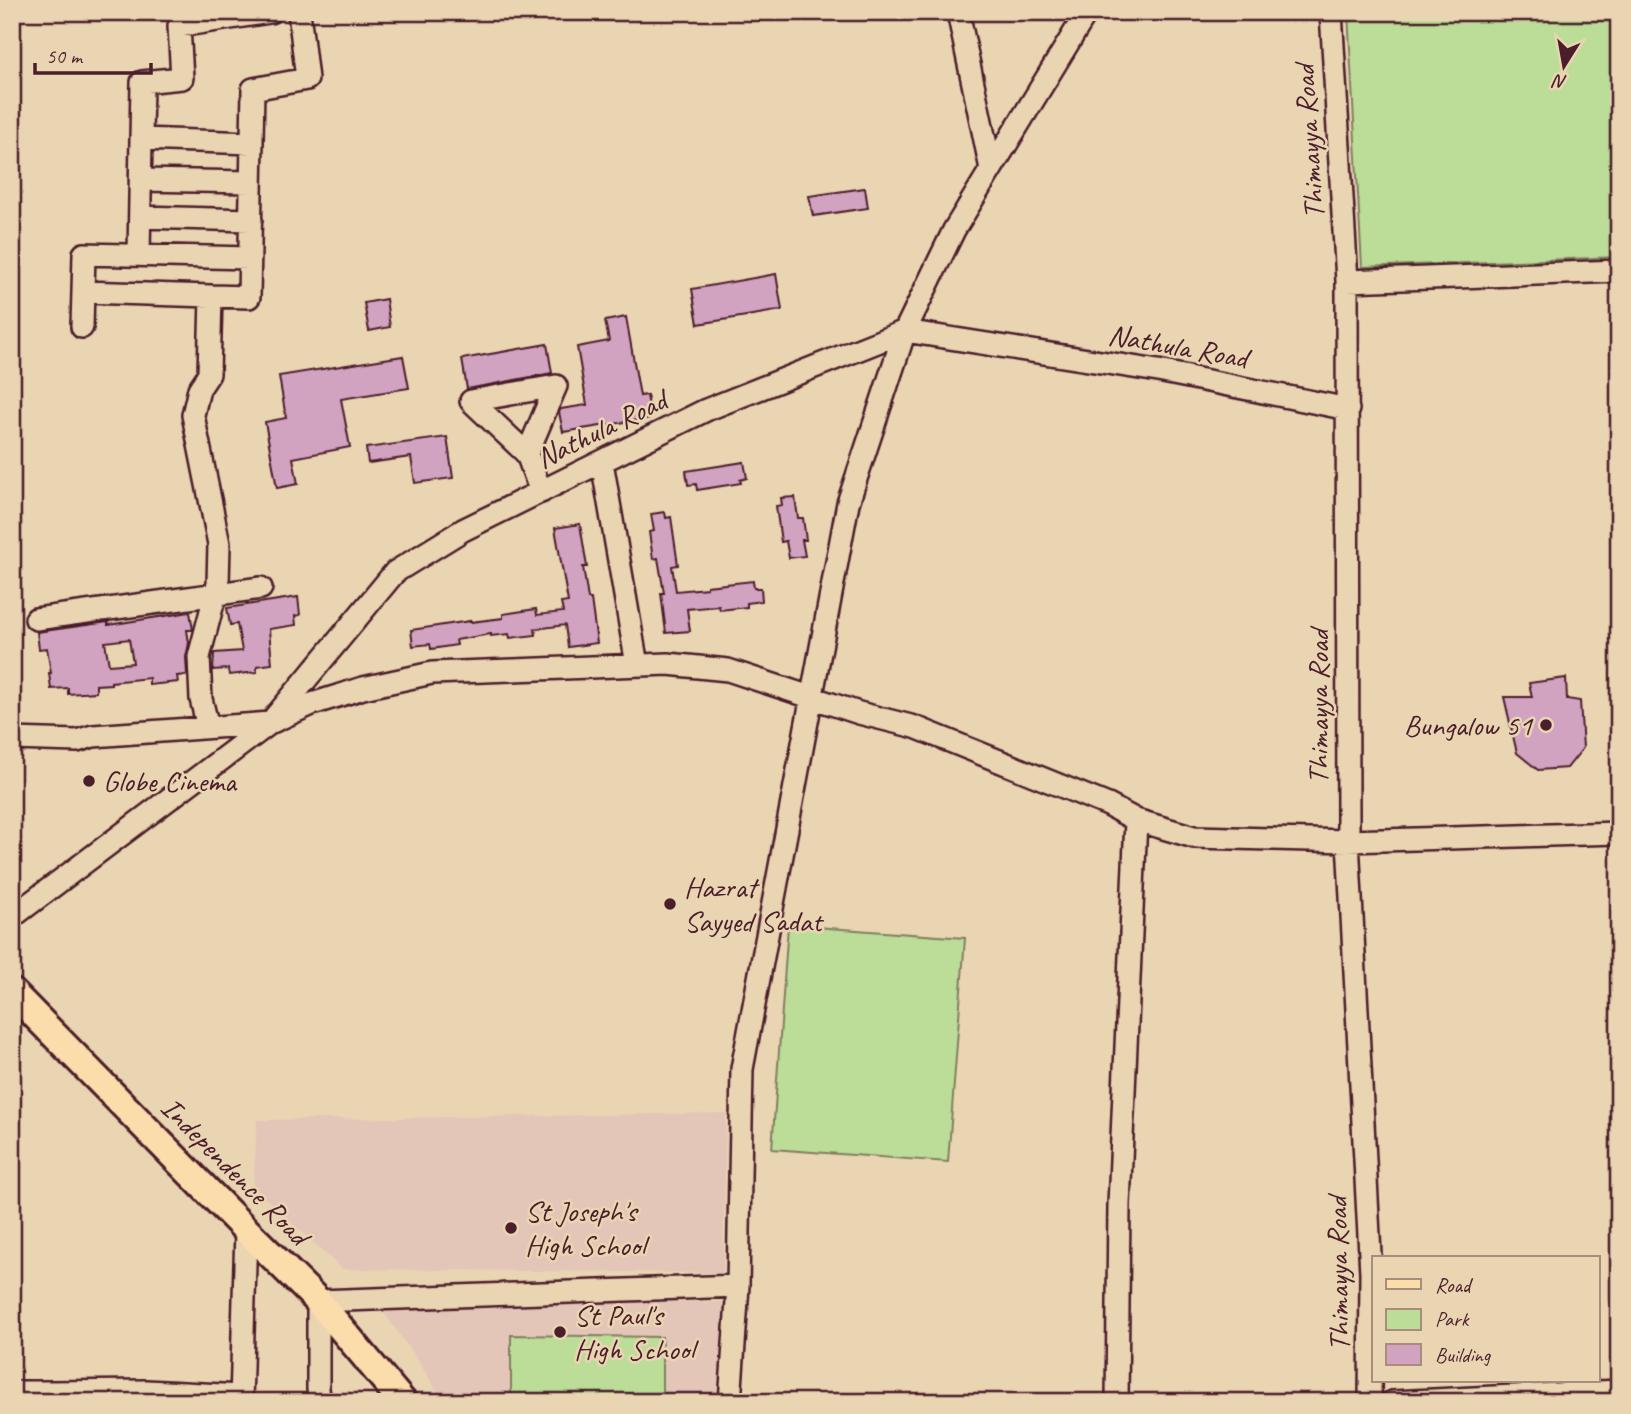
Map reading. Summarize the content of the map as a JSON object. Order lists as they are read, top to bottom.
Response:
{
  "streets": {
    "main road": ["Independence Road"],
    "street": ["Thimayya Road", "Nathula Road"]
  },
  "crossings": [
    ["Thimayya Road", "Nathula Road"]
  ],
  "places": [
    "Bungalow 51",
    "Globe Cinema",
    "Hazrat Sayyed Sadat",
    "St Joseph's High School",
    "St Paul's High School"
  ],
  "legend": ["Road", "Park", "Building"],
  "scale_bar": "50 m",
  "north": "bottom"
}
